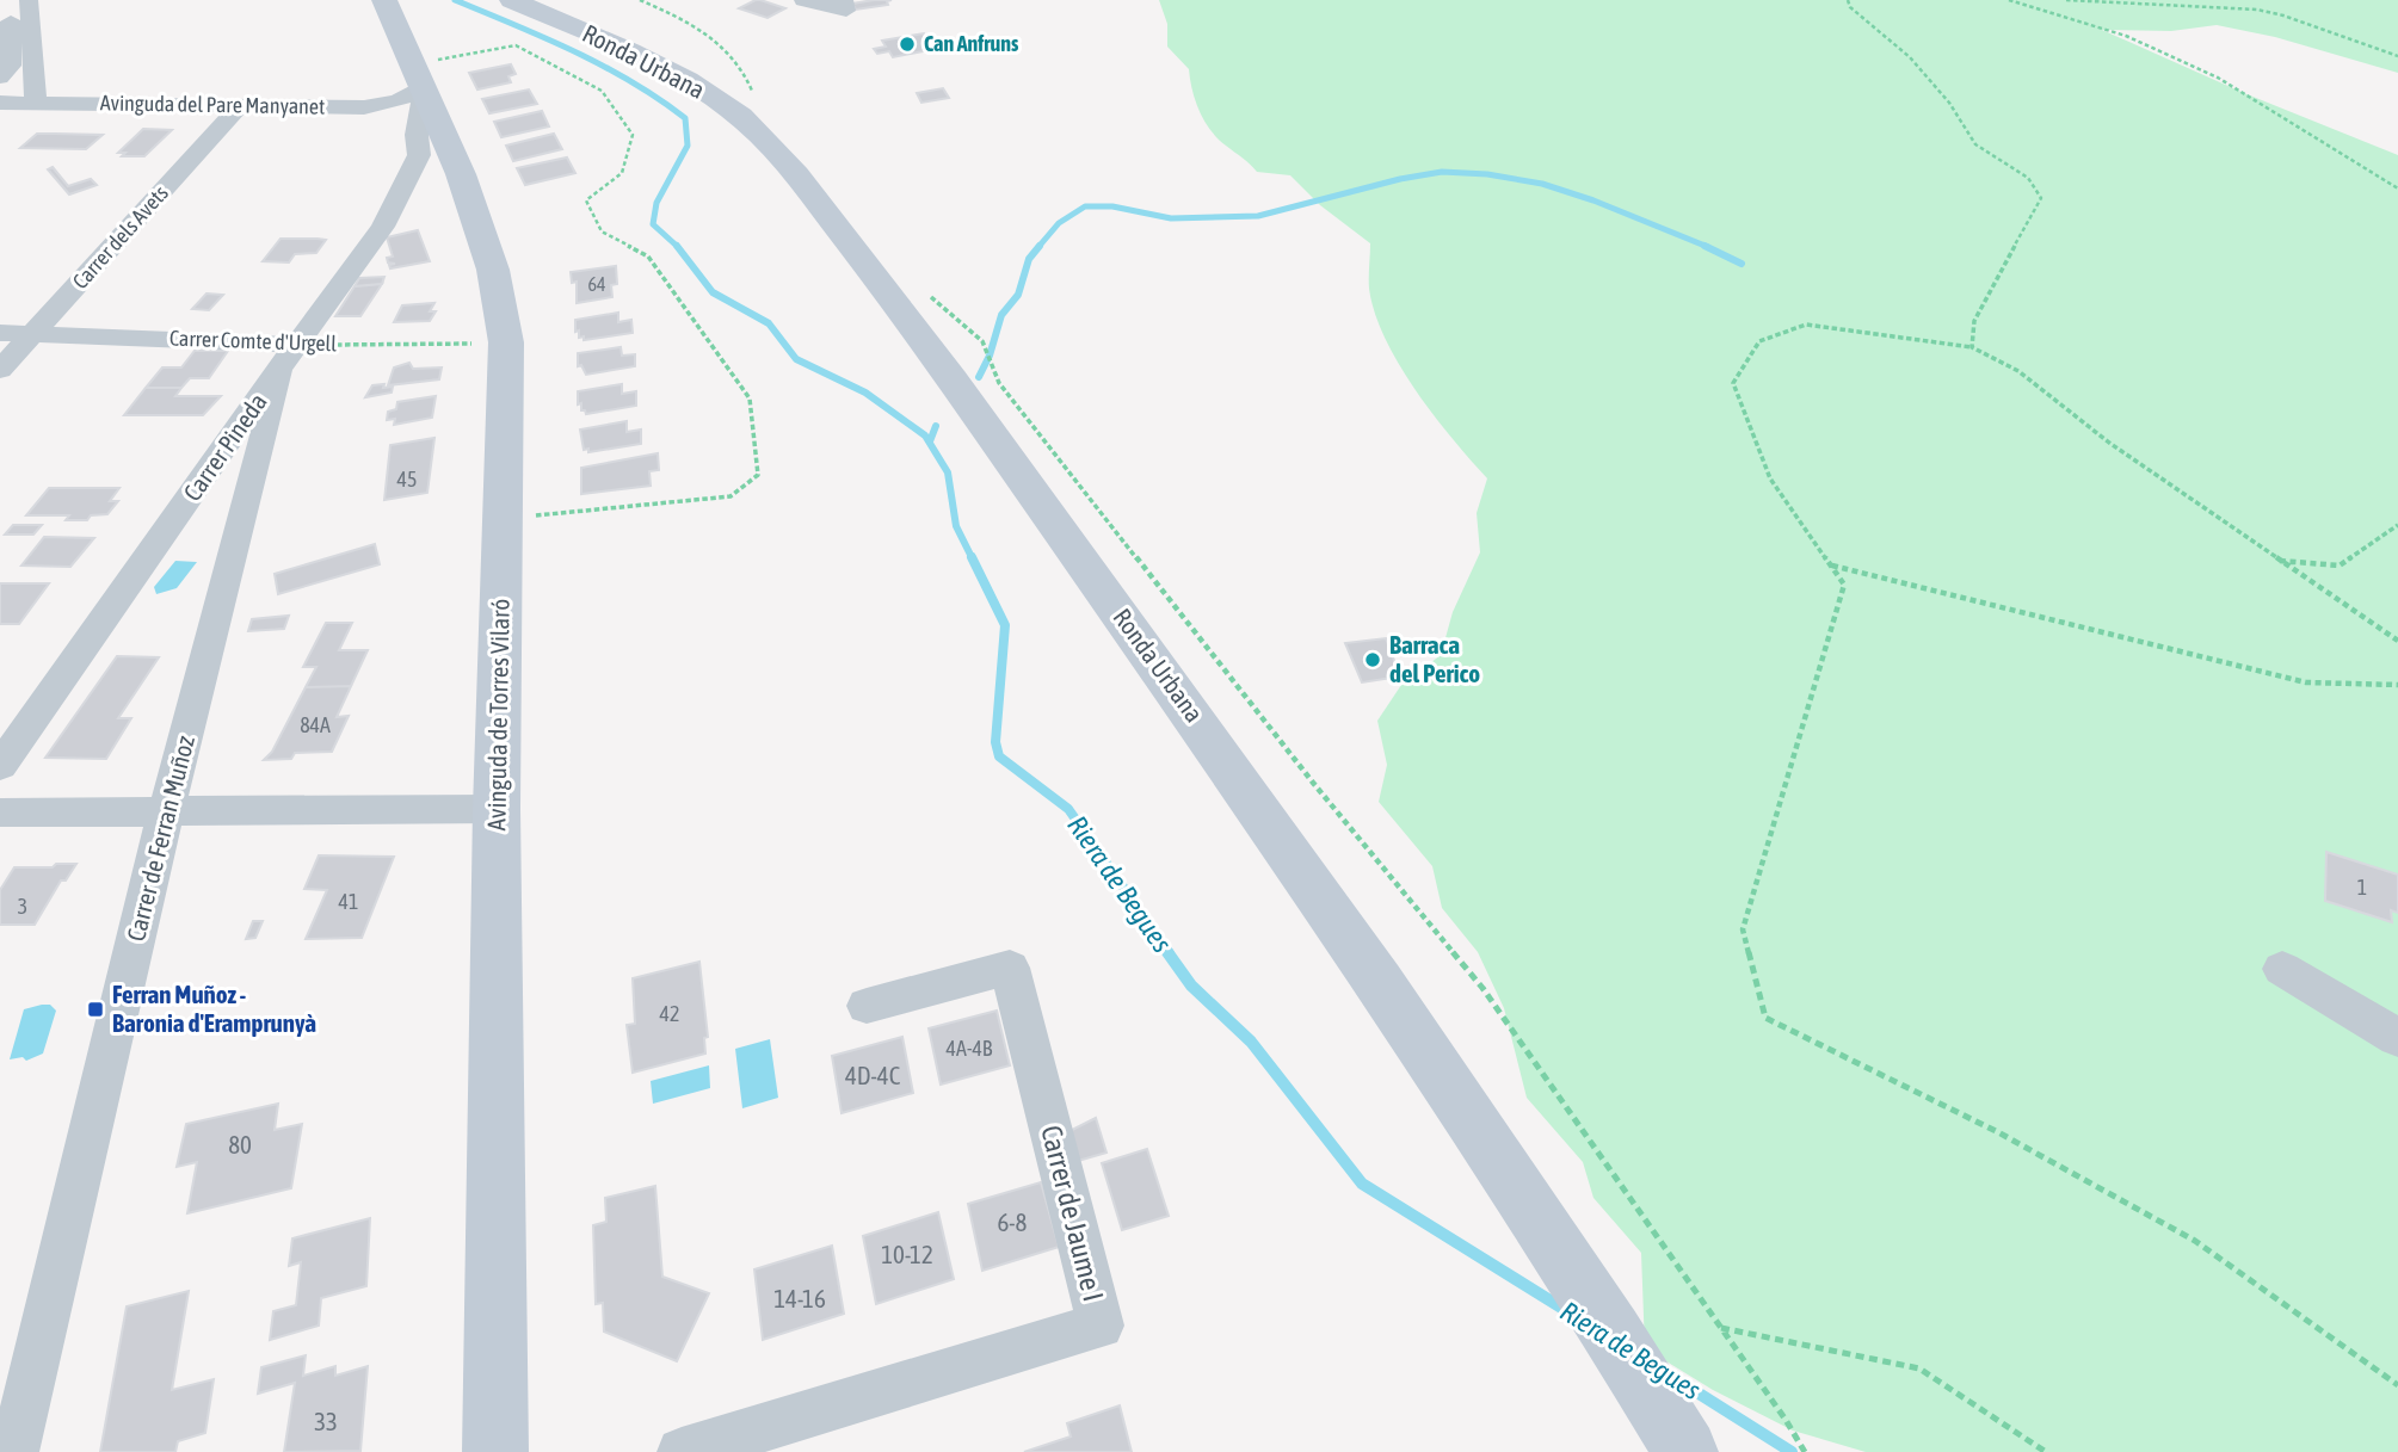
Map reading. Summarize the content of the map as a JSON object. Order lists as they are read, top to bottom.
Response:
{
  "streets": {
    "main road": ["Ronda Urbana", "Avinguda de Torres Vilaró"],
    "street": [
      "Avinguda del Pare Manyanet",
      "Carrer dels Avets",
      "Carrer Comte d'Urgell",
      "Carrer Pineda",
      "Carrer de Ferran Muñoz",
      "Carrer de Jaume I"
    ]
  },
  "crossings": [
    ["Avinguda del Pare Manyanet", "Carrer dels Avets"],
    ["Avinguda del Pare Manyanet", "Carrer Pineda"],
    ["Avinguda del Pare Manyanet", "Avinguda de Torres Vilaró"],
    ["Carrer dels Avets", "Carrer Comte d'Urgell"],
    ["Carrer Comte d'Urgell", "Carrer Pineda"],
    ["Carrer Comte d'Urgell", "Avinguda de Torres Vilaró"],
    ["Carrer Comte d'Urgell", "Carrer de Ferran Muñoz"],
    ["Carrer Pineda", "Avinguda de Torres Vilaró"],
    ["Carrer Pineda", "Carrer de Ferran Muñoz"]
  ],
  "water": ["Riera de Begues"],
  "places": {
    "other": ["Can Anfruns", "Barraca del Perico"],
    "transit": ["Ferran Muñoz - Baronia d'Eramprunyà"]
  },
  "house_numbers": [
    "64",
    "45",
    "84A",
    "1",
    "41",
    "3",
    "42",
    "4A-4B",
    "4D-4C",
    "80",
    "6-8",
    "10-12",
    "14-16",
    "33"
  ]
}
